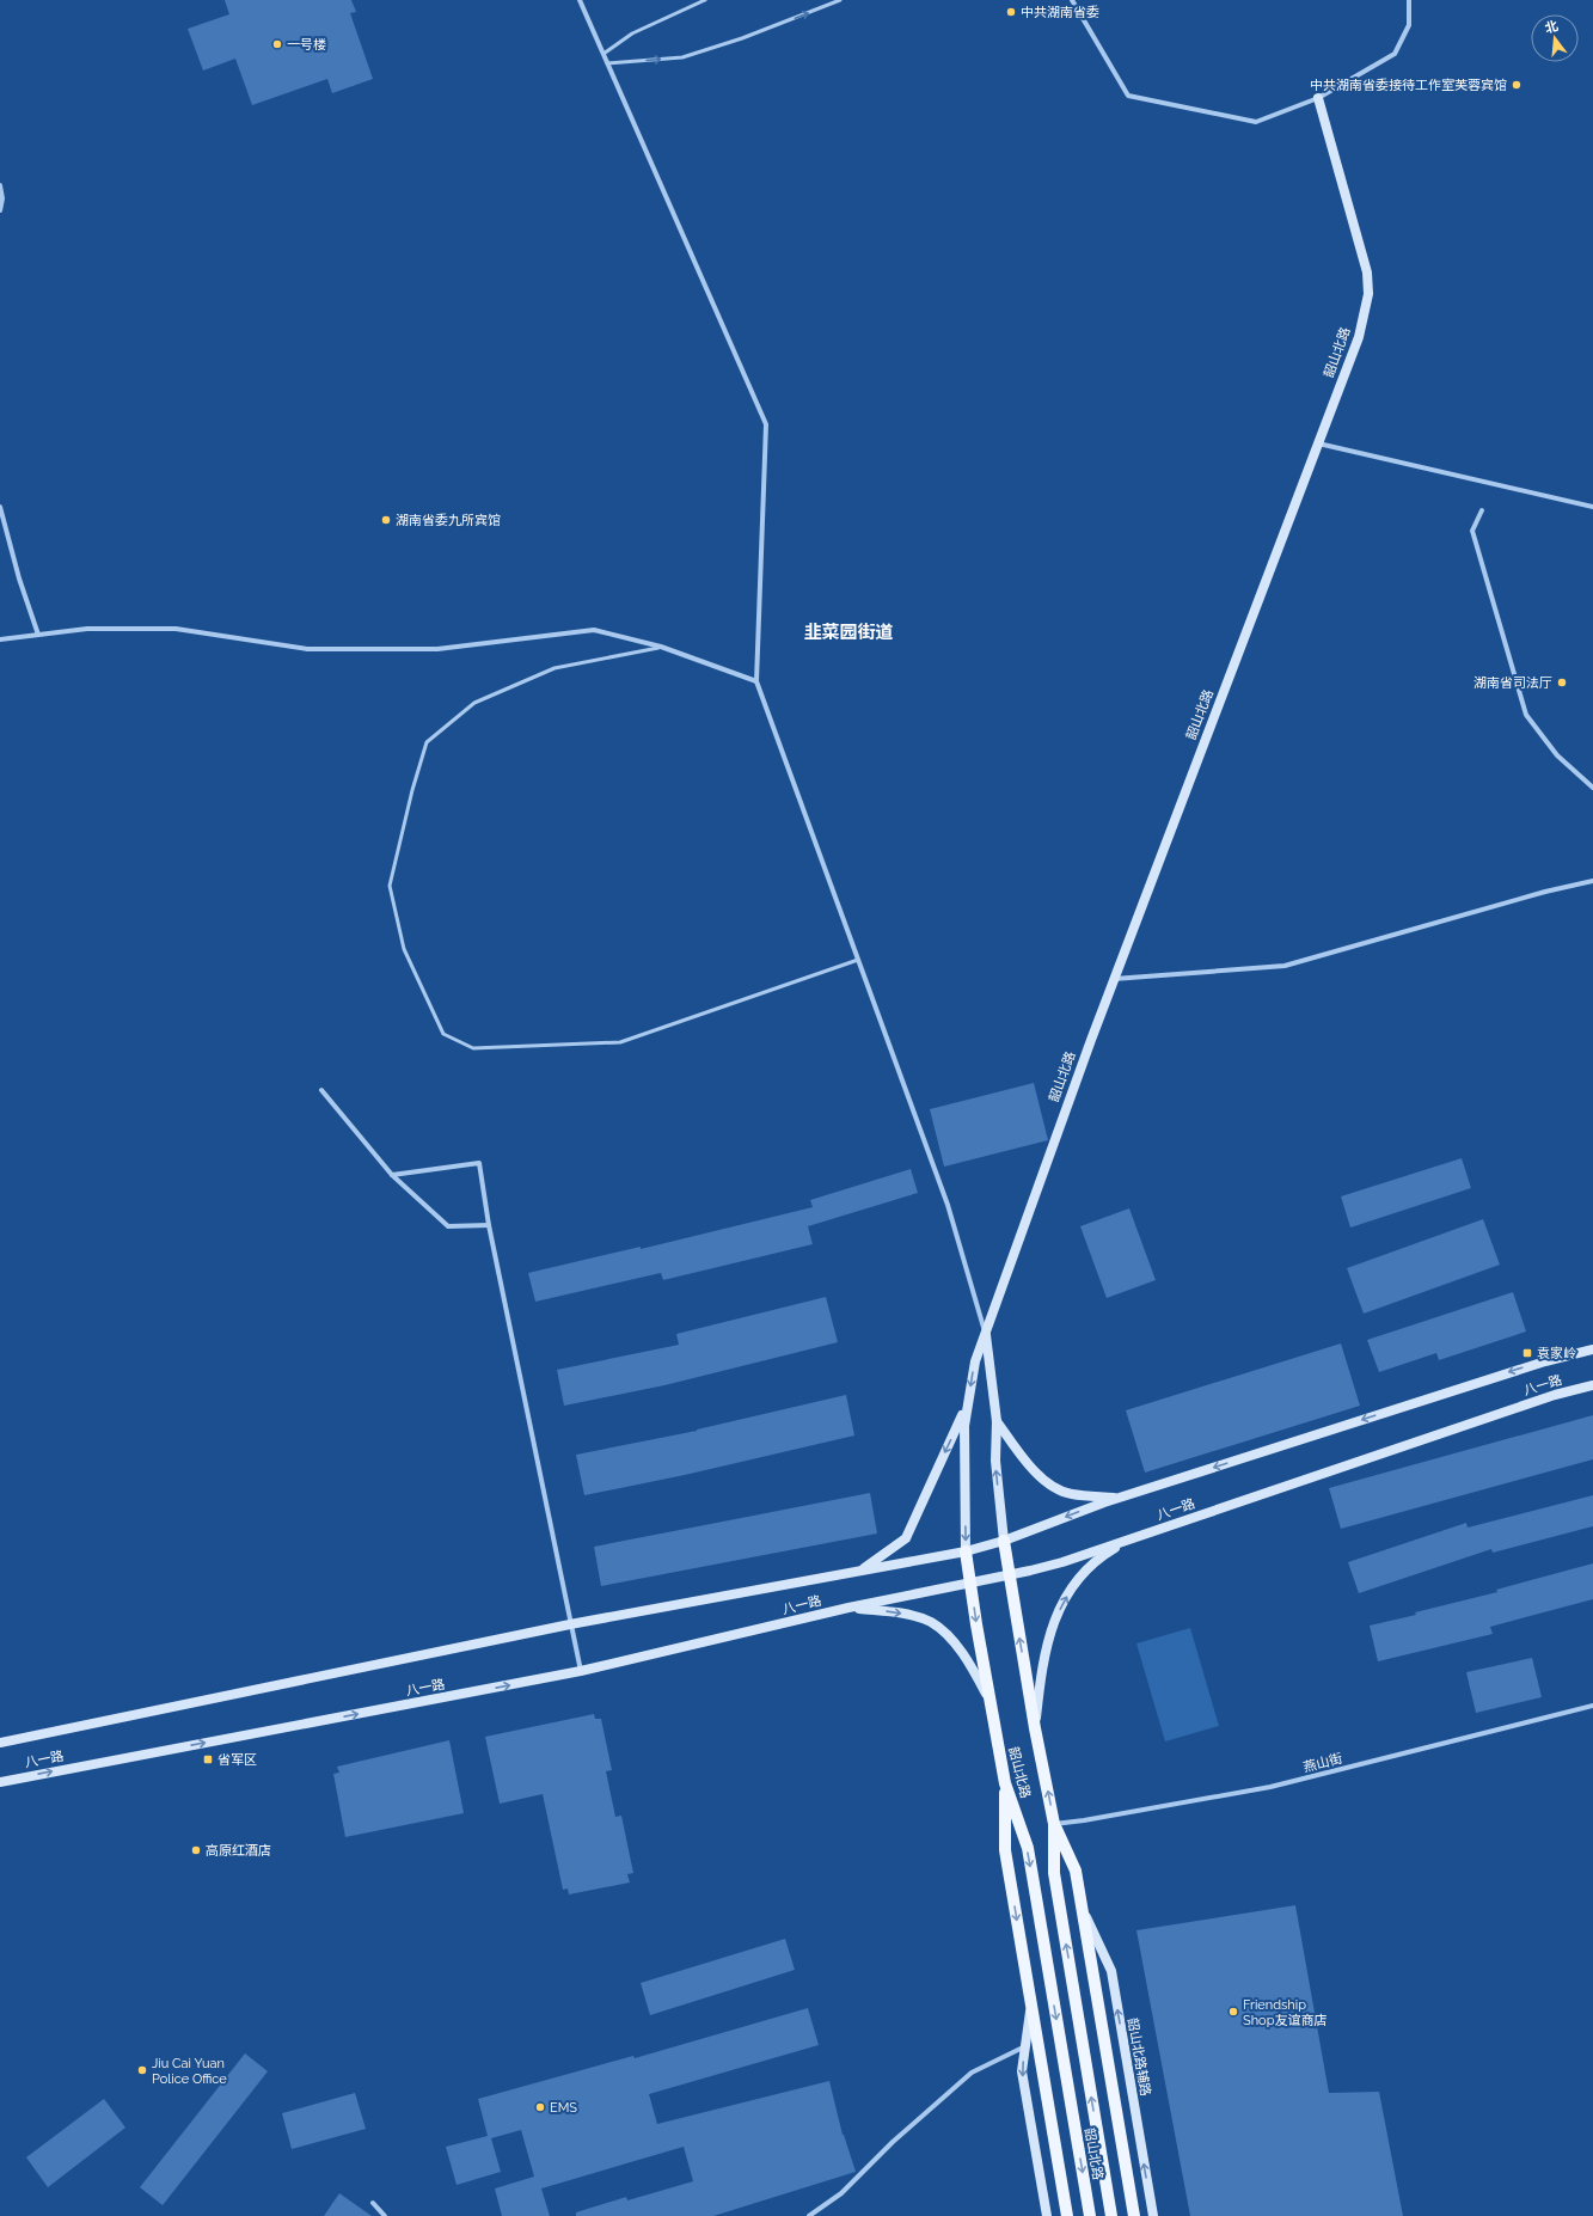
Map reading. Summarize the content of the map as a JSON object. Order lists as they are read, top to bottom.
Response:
{
  "streets": {
    "main road": ["韶山北路", "八一路", "韶山北路辅路"],
    "street": ["燕山街"]
  },
  "crossings": [
    ["韶山北路", "八一路"],
    ["韶山北路", "燕山街"]
  ],
  "districts": ["韭菜园街道"],
  "places": {
    "other": [
      "中共湖南省委",
      "一号楼",
      "中共湖南省委接待工作室芙蓉宾馆",
      "湖南省委九所宾馆",
      "湖南省司法厅",
      "高原红酒店",
      "Friendship Shop友谊商店",
      "Jiu Cai Yuan Police Office",
      "EMS"
    ],
    "transit": ["袁家岭", "省军区"]
  },
  "north": "top"
}
